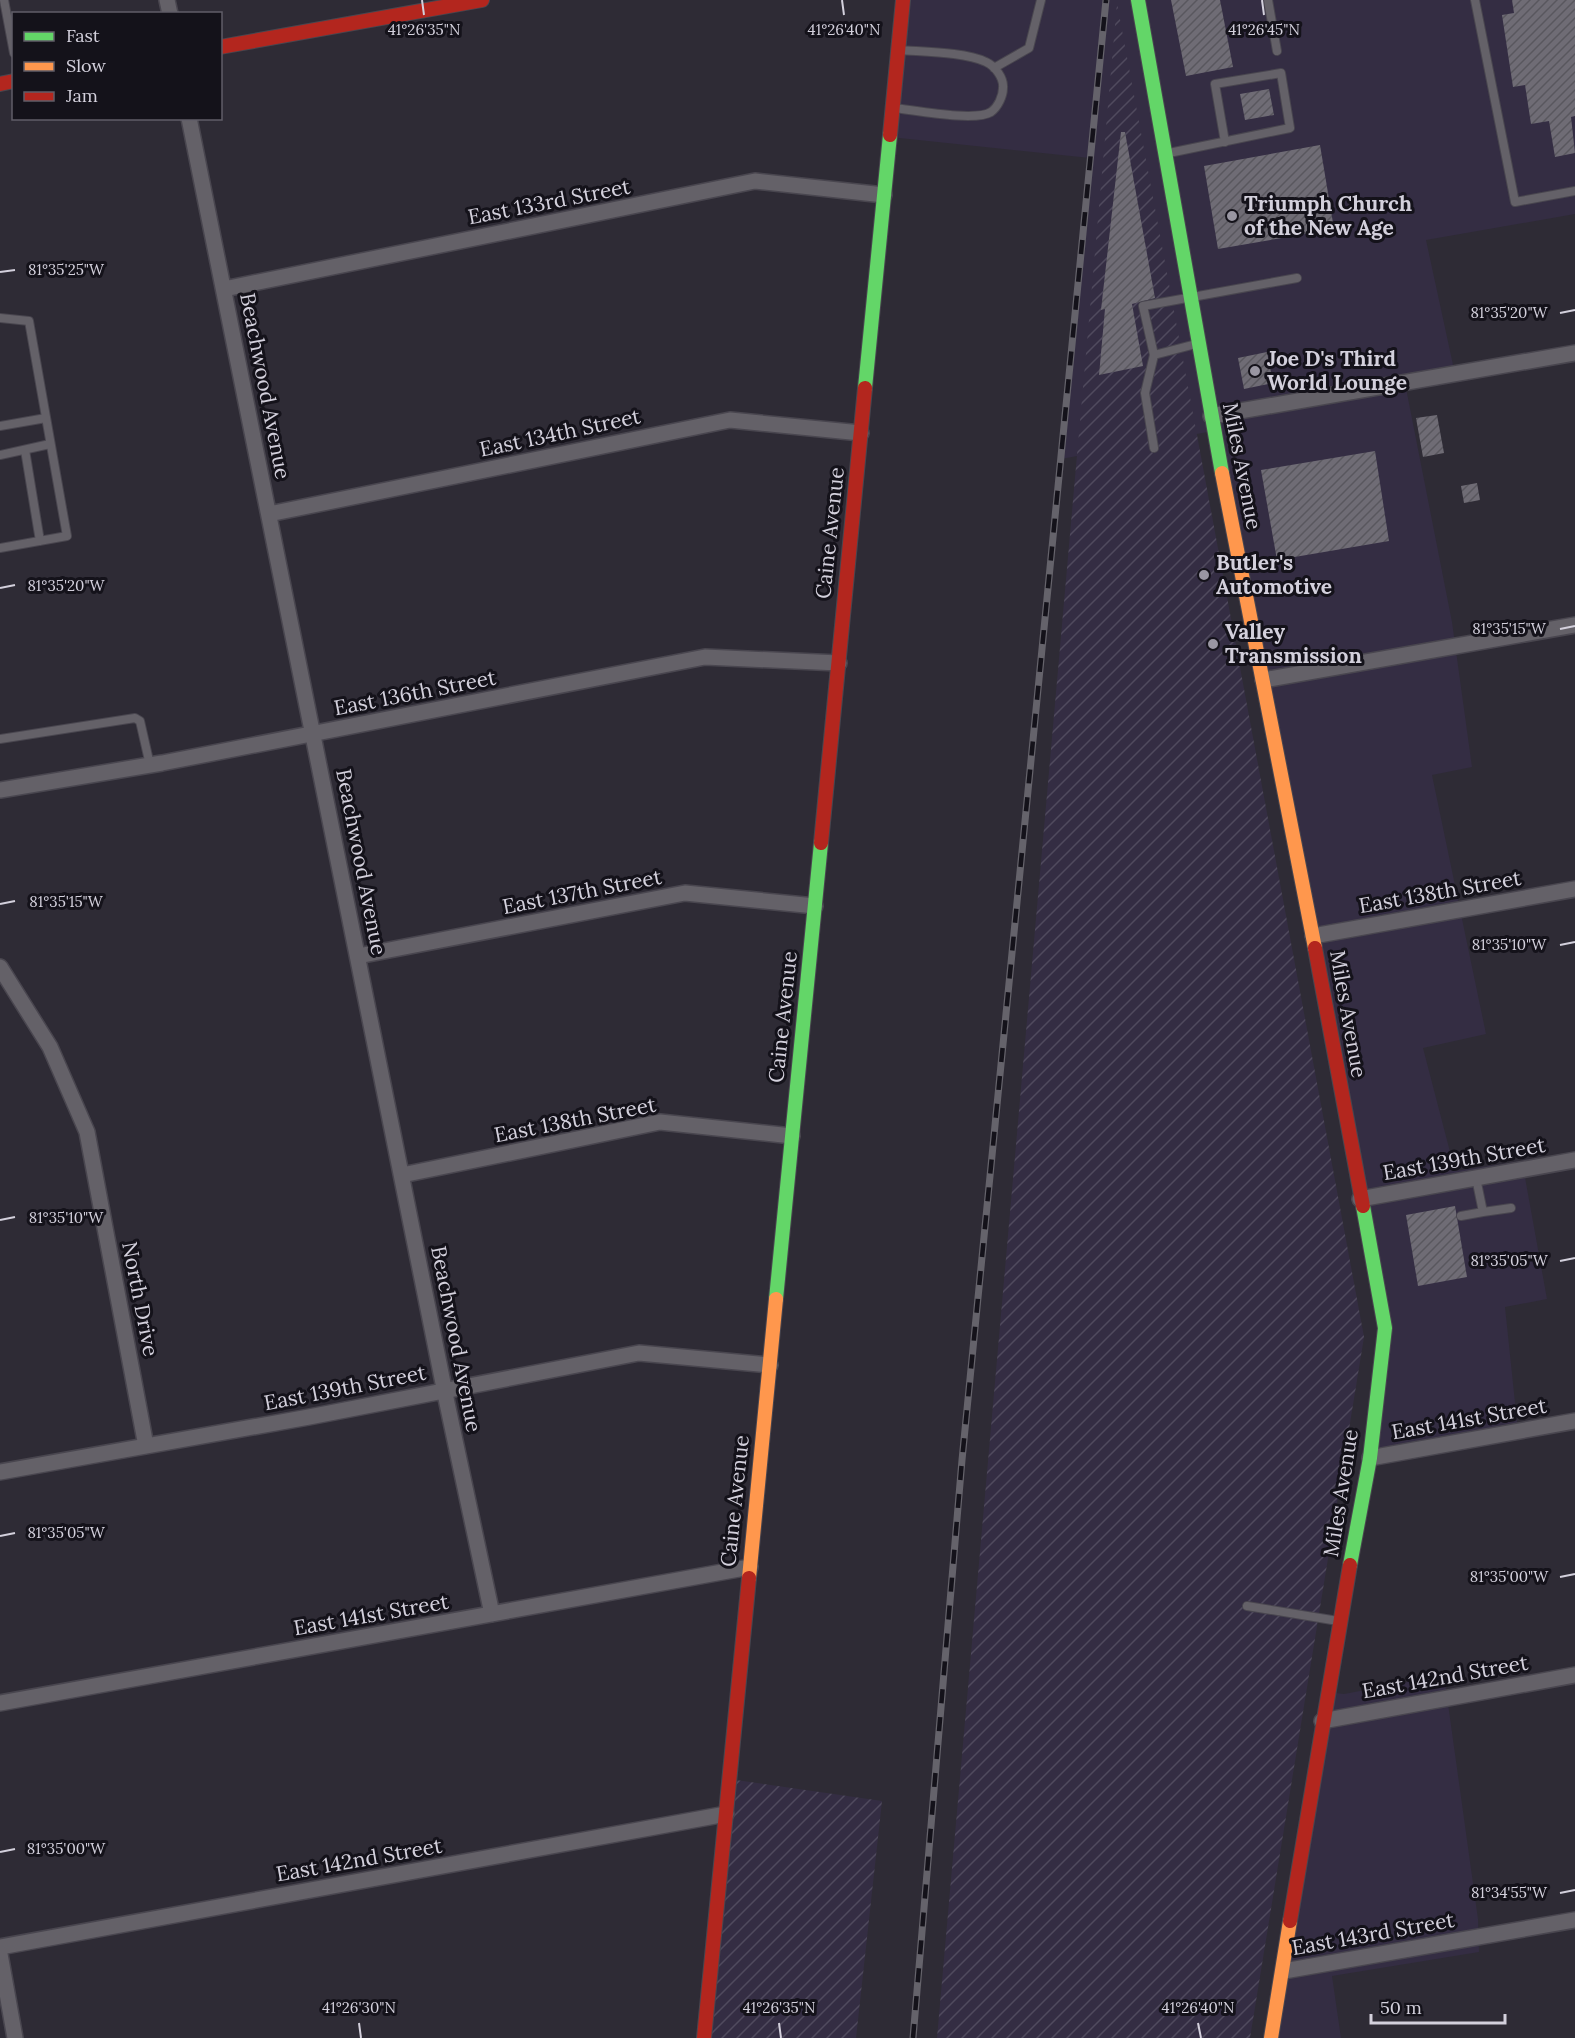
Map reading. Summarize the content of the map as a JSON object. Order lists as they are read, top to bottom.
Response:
{
  "streets": {
    "street": [
      "East 133rd Street",
      "Beachwood Avenue",
      "East 134th Street",
      "Miles Avenue",
      "Caine Avenue",
      "East 136th Street",
      "East 137th Street",
      "East 138th Street",
      "East 139th Street",
      "North Drive",
      "East 141st Street",
      "East 142nd Street",
      "East 143rd Street"
    ]
  },
  "crossings": [
    ["East 133rd Street", "Beachwood Avenue"],
    ["East 133rd Street", "Caine Avenue"],
    ["Beachwood Avenue", "East 134th Street"],
    ["Beachwood Avenue", "East 136th Street"],
    ["Beachwood Avenue", "East 137th Street"],
    ["Beachwood Avenue", "East 138th Street"],
    ["Beachwood Avenue", "East 139th Street"],
    ["Beachwood Avenue", "East 141st Street"],
    ["East 134th Street", "Caine Avenue"],
    ["Miles Avenue", "East 138th Street"],
    ["Miles Avenue", "East 139th Street"],
    ["Miles Avenue", "East 141st Street"],
    ["Miles Avenue", "East 142nd Street"],
    ["Miles Avenue", "East 143rd Street"],
    ["Caine Avenue", "East 136th Street"],
    ["Caine Avenue", "East 137th Street"],
    ["Caine Avenue", "East 138th Street"],
    ["Caine Avenue", "East 139th Street"],
    ["Caine Avenue", "East 141st Street"],
    ["Caine Avenue", "East 142nd Street"],
    ["East 139th Street", "North Drive"]
  ],
  "places": [
    "Triumph Church of the New Age",
    "Joe D's Third World Lounge",
    "Butler's Automotive",
    "Valley Transmission"
  ],
  "legend": ["Fast", "Slow", "Jam"],
  "scale_bar": "50 m",
  "coordinates": [
    "41°26'45\"N",
    "41°26'35\"N",
    "41°26'40\"N",
    "81°35'25\"W",
    "81°35'20\"W",
    "81°35'15\"W",
    "81°35'10\"W",
    "81°35'05\"W",
    "81°35'00\"W",
    "81°34'55\"W",
    "41°26'30\"N"
  ]
}
